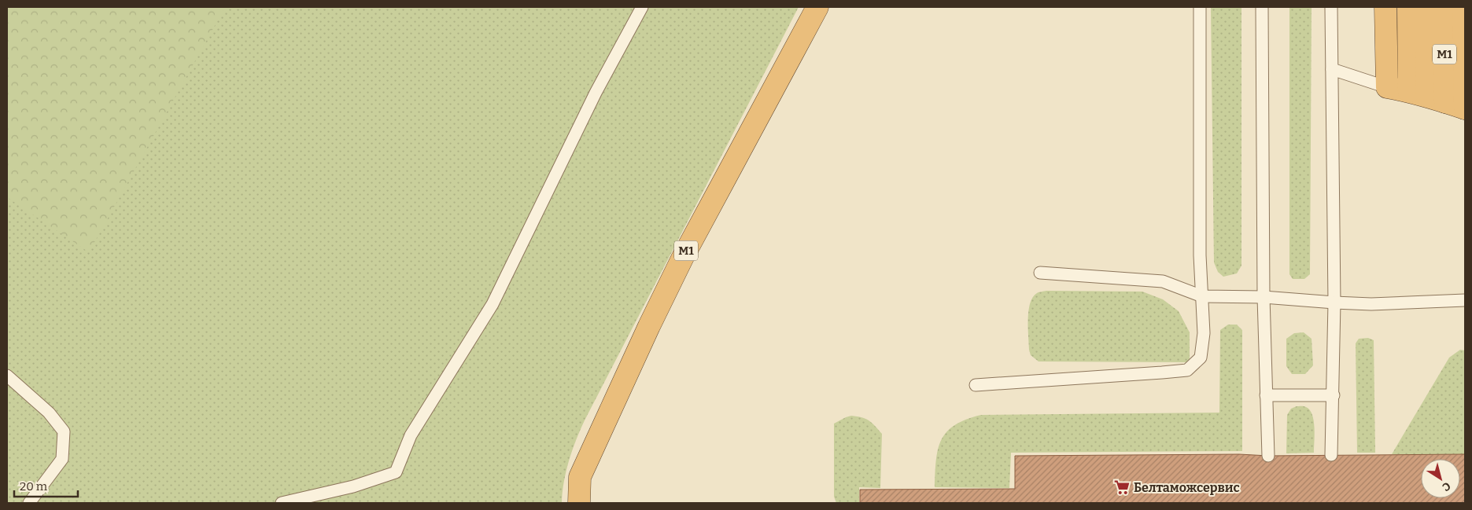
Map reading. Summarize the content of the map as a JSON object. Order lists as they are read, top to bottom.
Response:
{
  "streets": {
    "highway": ["М1"]
  },
  "places": {
    "supermarket": ["Белтаможсервис"]
  },
  "scale_bar": "20 m",
  "north": "bottom right"
}
